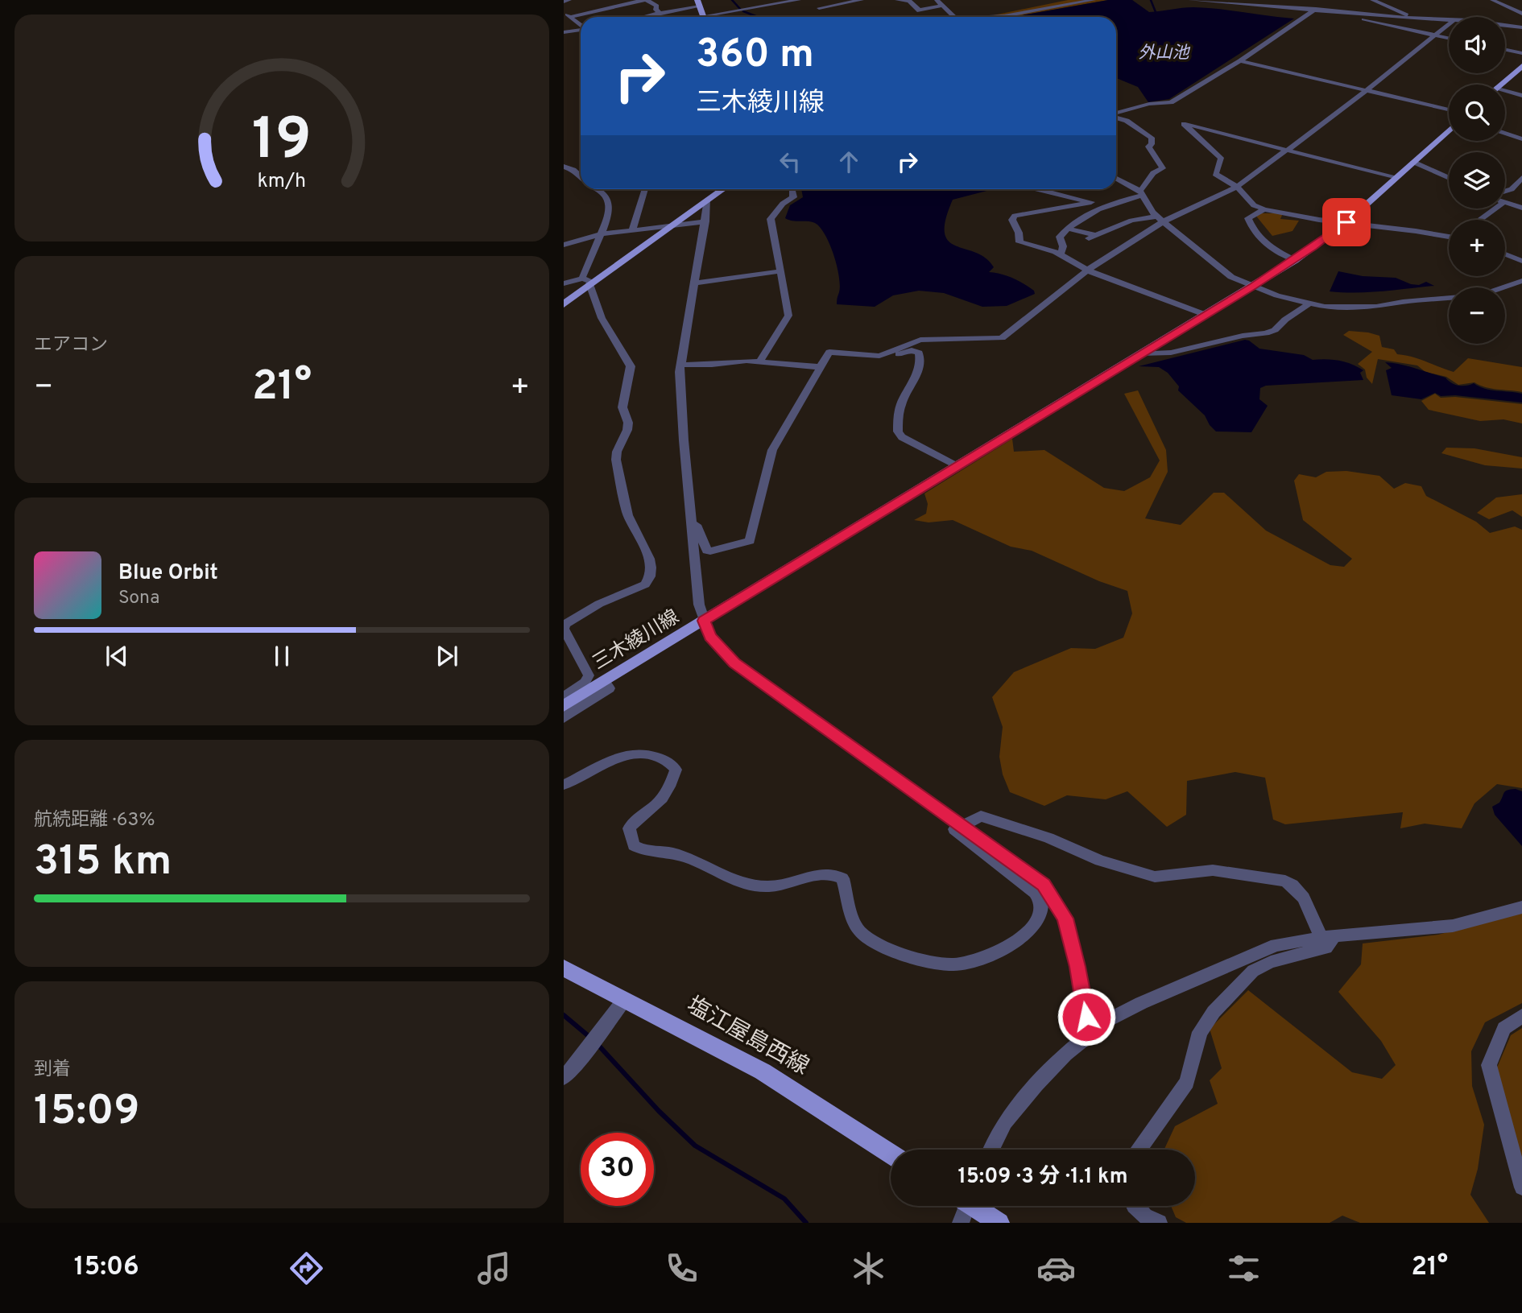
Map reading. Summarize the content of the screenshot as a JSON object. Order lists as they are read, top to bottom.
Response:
{
  "streets": {
    "main road": ["三木綾川線", "塩江屋島西線"]
  },
  "water": ["外山池"],
  "page": {
    "map_buttons": ["+", "−"],
    "turn": ["360 m", "三木綾川線"],
    "tile": [
      "エアコン",
      ["航続距離 · 63%", "315 km"],
      ["到着", "15:09"]
    ],
    "heat": ["−", "21°", "+"],
    "song": ["Blue Orbit", "Sona"],
    "limit": "30",
    "trip": "15:09 · 3 分 · 1.1 km",
    "tabs": ["15:06", "21°"],
    "gauge": ["19", "km/h"]
  }
}
